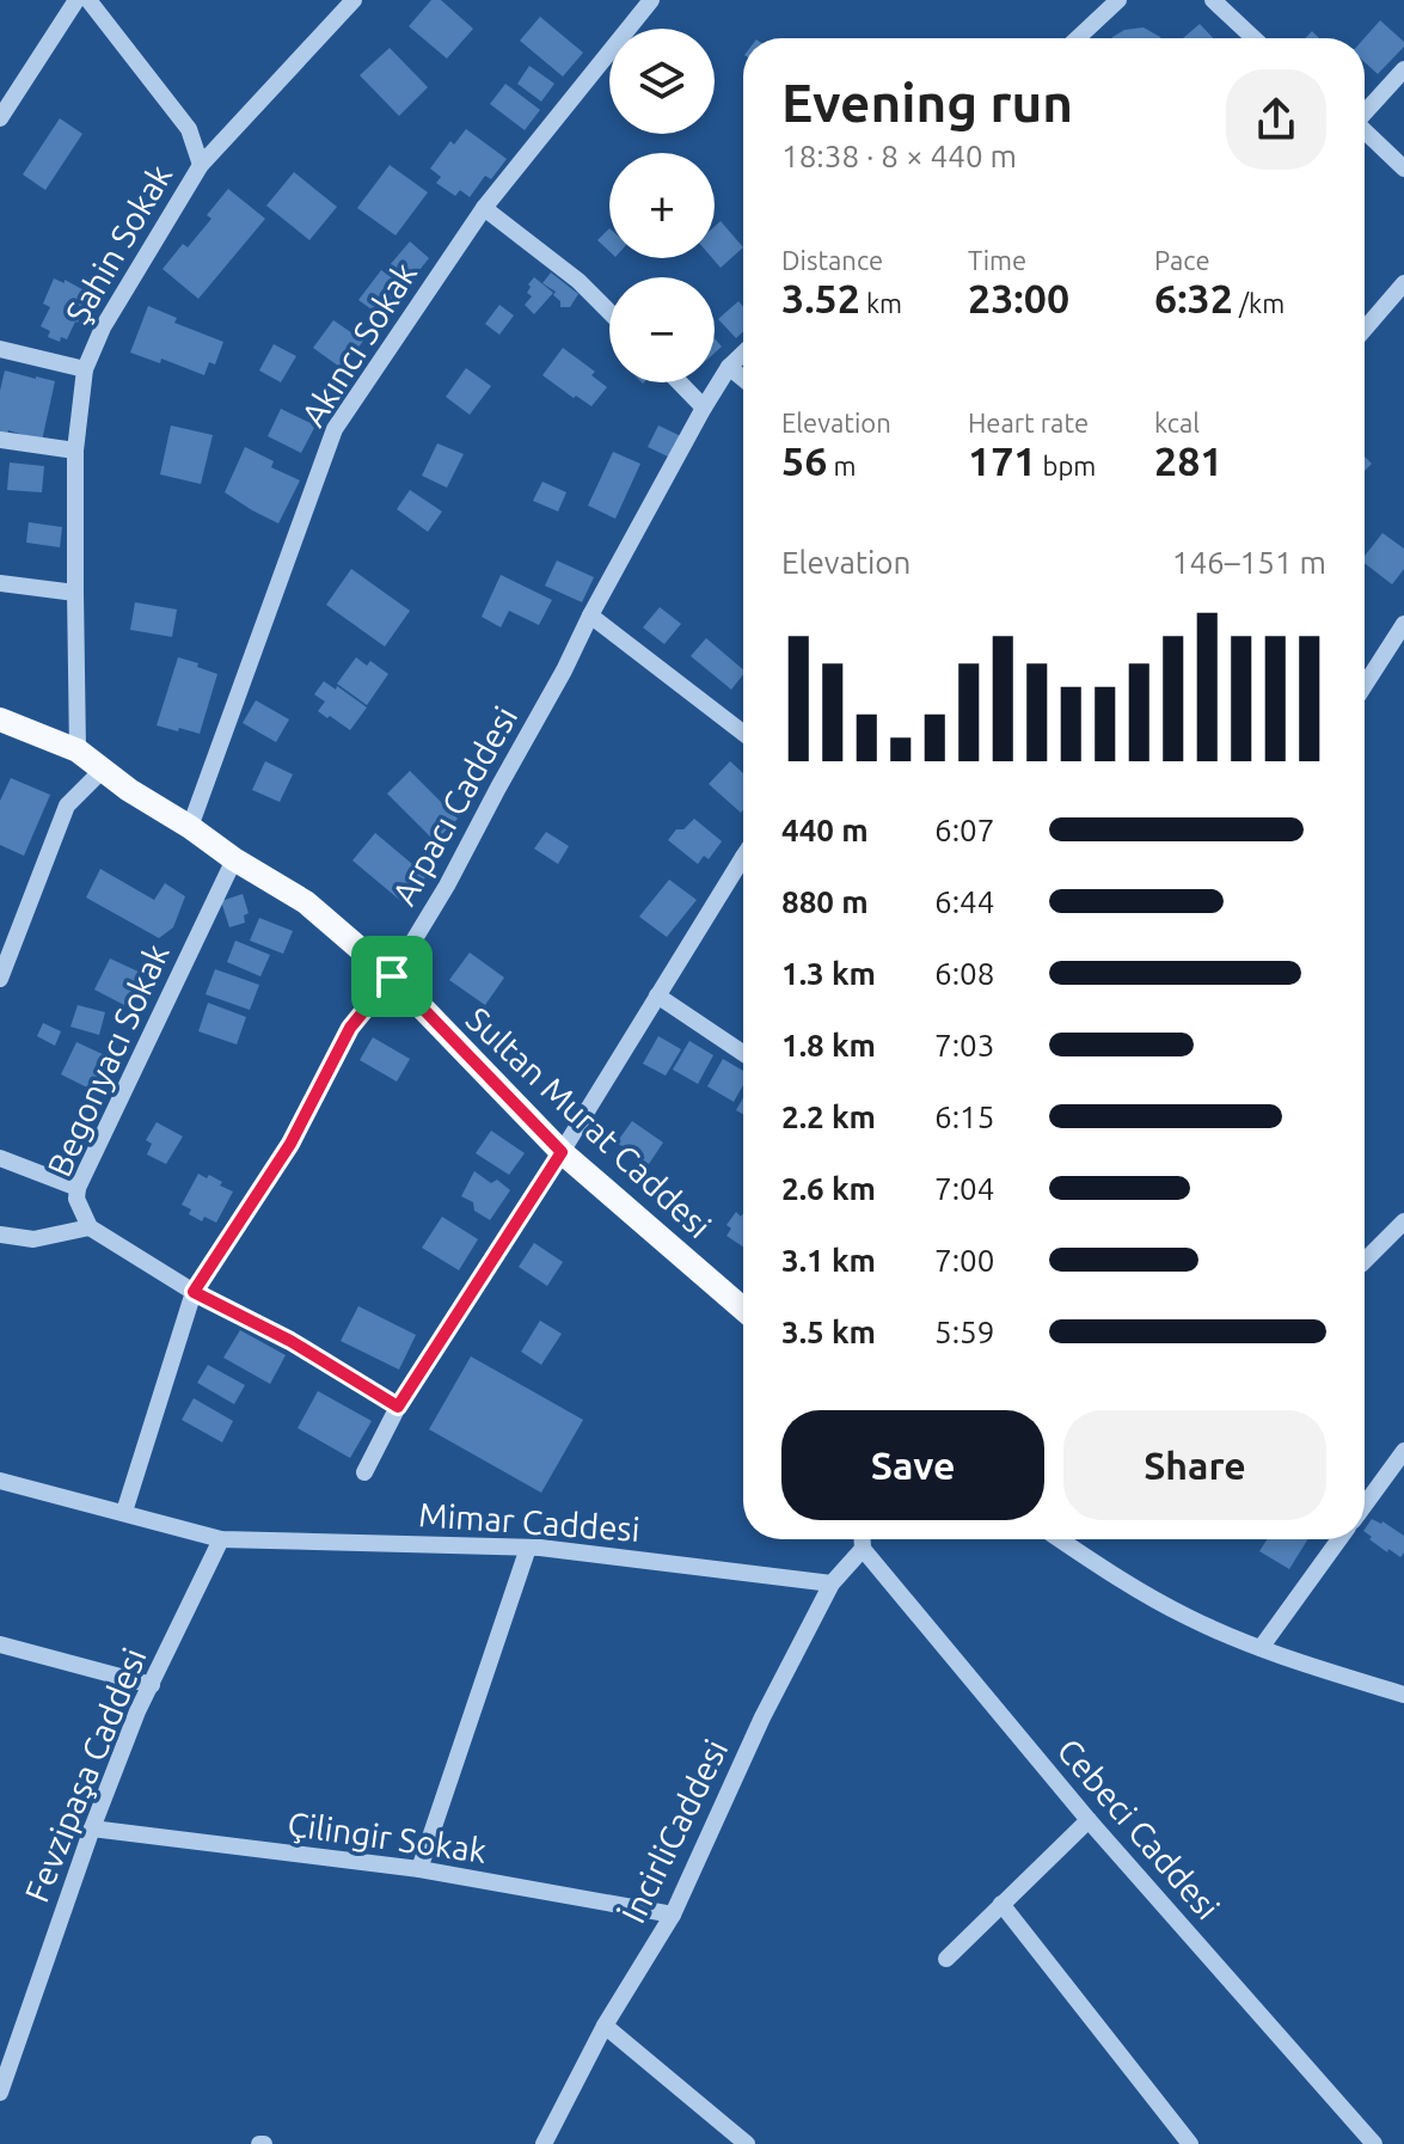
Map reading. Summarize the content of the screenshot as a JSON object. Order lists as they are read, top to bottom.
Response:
{
  "streets": {
    "main road": ["Sultan Murat Caddesi"],
    "street": [
      "Şahin Sokak",
      "Akıncı Sokak",
      "Arpacı Caddesi",
      "Begonyacı Sokak",
      "Mimar Caddesi",
      "Fevzipaşa Caddesi",
      "Cebeci Caddesi",
      "İncirliCaddesi",
      "Çilingir Sokak"
    ]
  },
  "crossings": [
    ["Şahin Sokak", "Sultan Murat Caddesi"],
    ["Akıncı Sokak", "Sultan Murat Caddesi"],
    ["Arpacı Caddesi", "Begonyacı Sokak"],
    ["Arpacı Caddesi", "Sultan Murat Caddesi"],
    ["Arpacı Caddesi", "Mimar Caddesi"],
    ["Begonyacı Sokak", "Sultan Murat Caddesi"],
    ["Mimar Caddesi", "Fevzipaşa Caddesi"],
    ["Mimar Caddesi", "İncirliCaddesi"],
    ["Fevzipaşa Caddesi", "Çilingir Sokak"],
    ["Cebeci Caddesi", "İncirliCaddesi"],
    ["İncirliCaddesi", "Çilingir Sokak"]
  ],
  "page": {
    "map_buttons": ["+", "−"],
    "heading": ["Evening run", "18:38 · 8 × 440 m"],
    "stats": [
      ["Distance", "3.52 km"],
      ["Time", "23:00"],
      ["Pace", "6:32 /km"],
      ["Elevation", "56 m"],
      ["Heart rate", "171 bpm"],
      ["kcal", "281"]
    ],
    "chart": ["Elevation", "146–151 m"],
    "list": [
      {
        "name": "440 m",
        "note": "6:07"
      },
      {
        "name": "880 m",
        "note": "6:44"
      },
      {
        "name": "1.3 km",
        "note": "6:08"
      },
      {
        "name": "1.8 km",
        "note": "7:03"
      },
      {
        "name": "2.2 km",
        "note": "6:15"
      },
      {
        "name": "2.6 km",
        "note": "7:04"
      },
      {
        "name": "3.1 km",
        "note": "7:00"
      },
      {
        "name": "3.5 km",
        "note": "5:59"
      }
    ],
    "buttons": ["Save", "Share"]
  }
}
